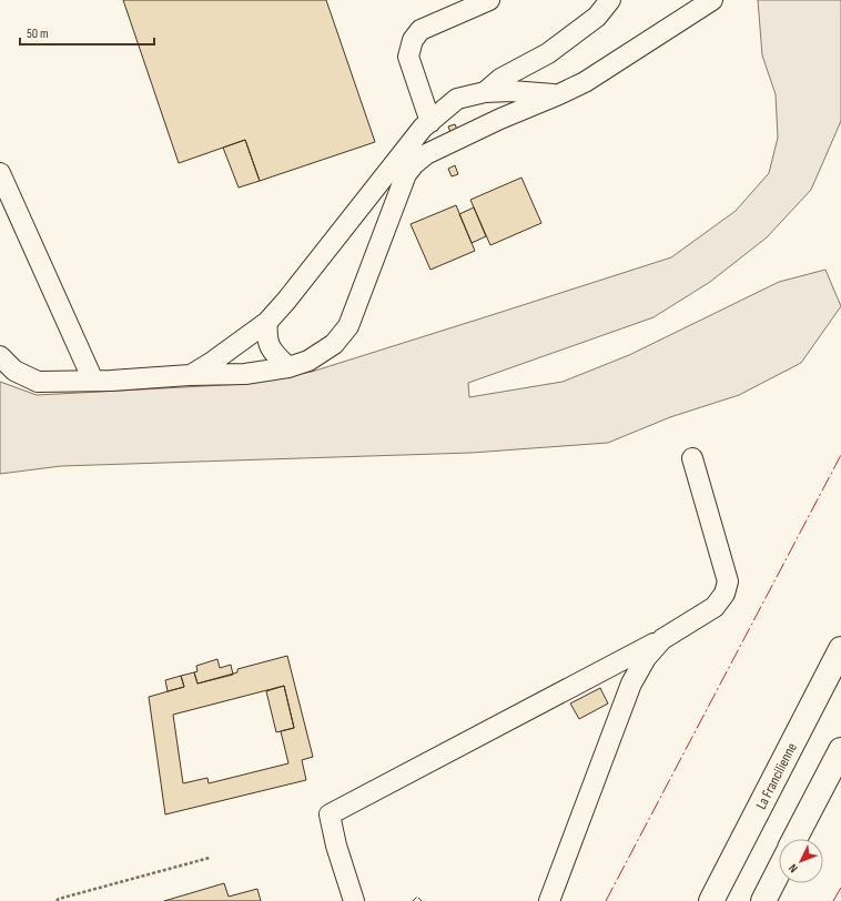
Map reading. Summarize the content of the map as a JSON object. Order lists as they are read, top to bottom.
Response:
{
  "streets": {
    "highway": ["La Francilienne"]
  },
  "scale_bar": "50 m",
  "north": "bottom left"
}
